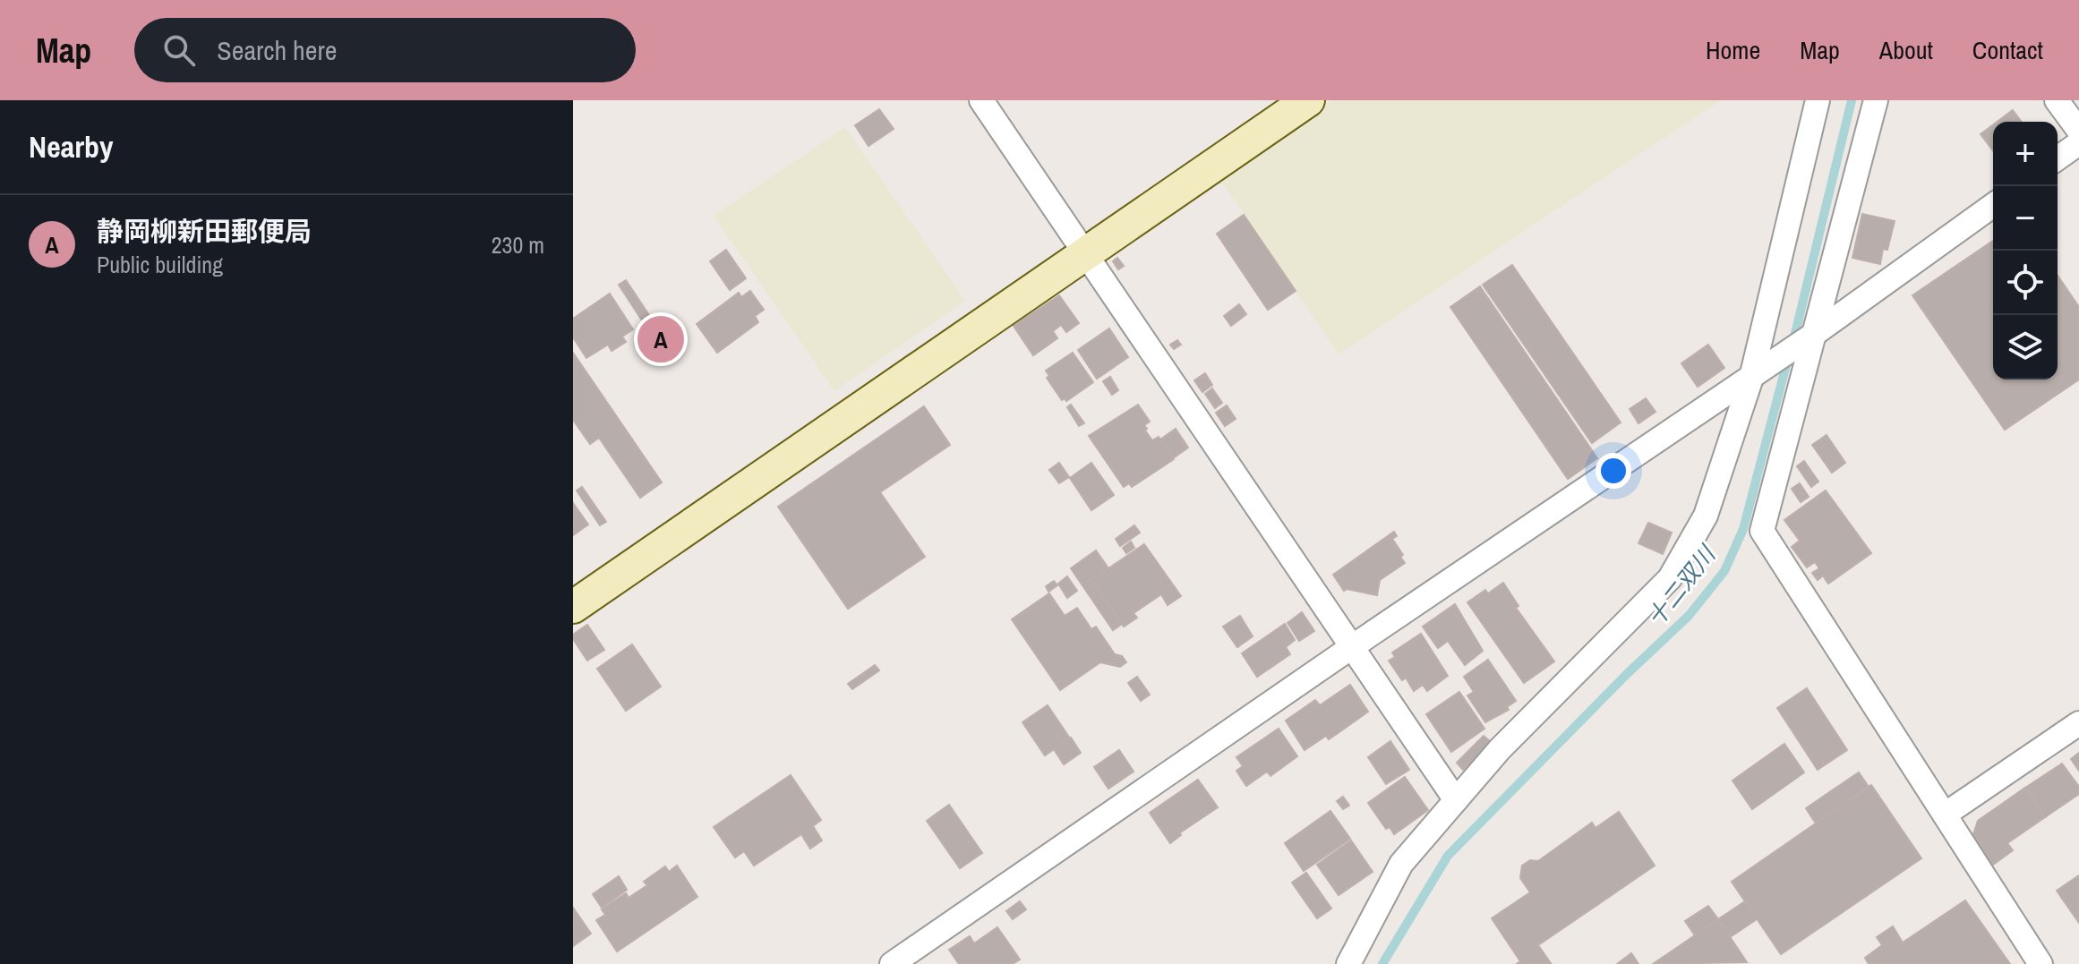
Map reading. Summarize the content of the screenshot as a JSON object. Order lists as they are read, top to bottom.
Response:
{
  "water": ["十二双川"],
  "page": {
    "header": "Map",
    "search": "Search here",
    "nav": [
      "Home",
      "Map",
      "About",
      "Contact"
    ],
    "heading": "Nearby",
    "map_buttons": ["+", "−"],
    "list": [
      {
        "mark": "A",
        "name": "静岡柳新田郵便局",
        "note": "Public building",
        "value": "230 m"
      }
    ],
    "pins": "A"
  }
}
